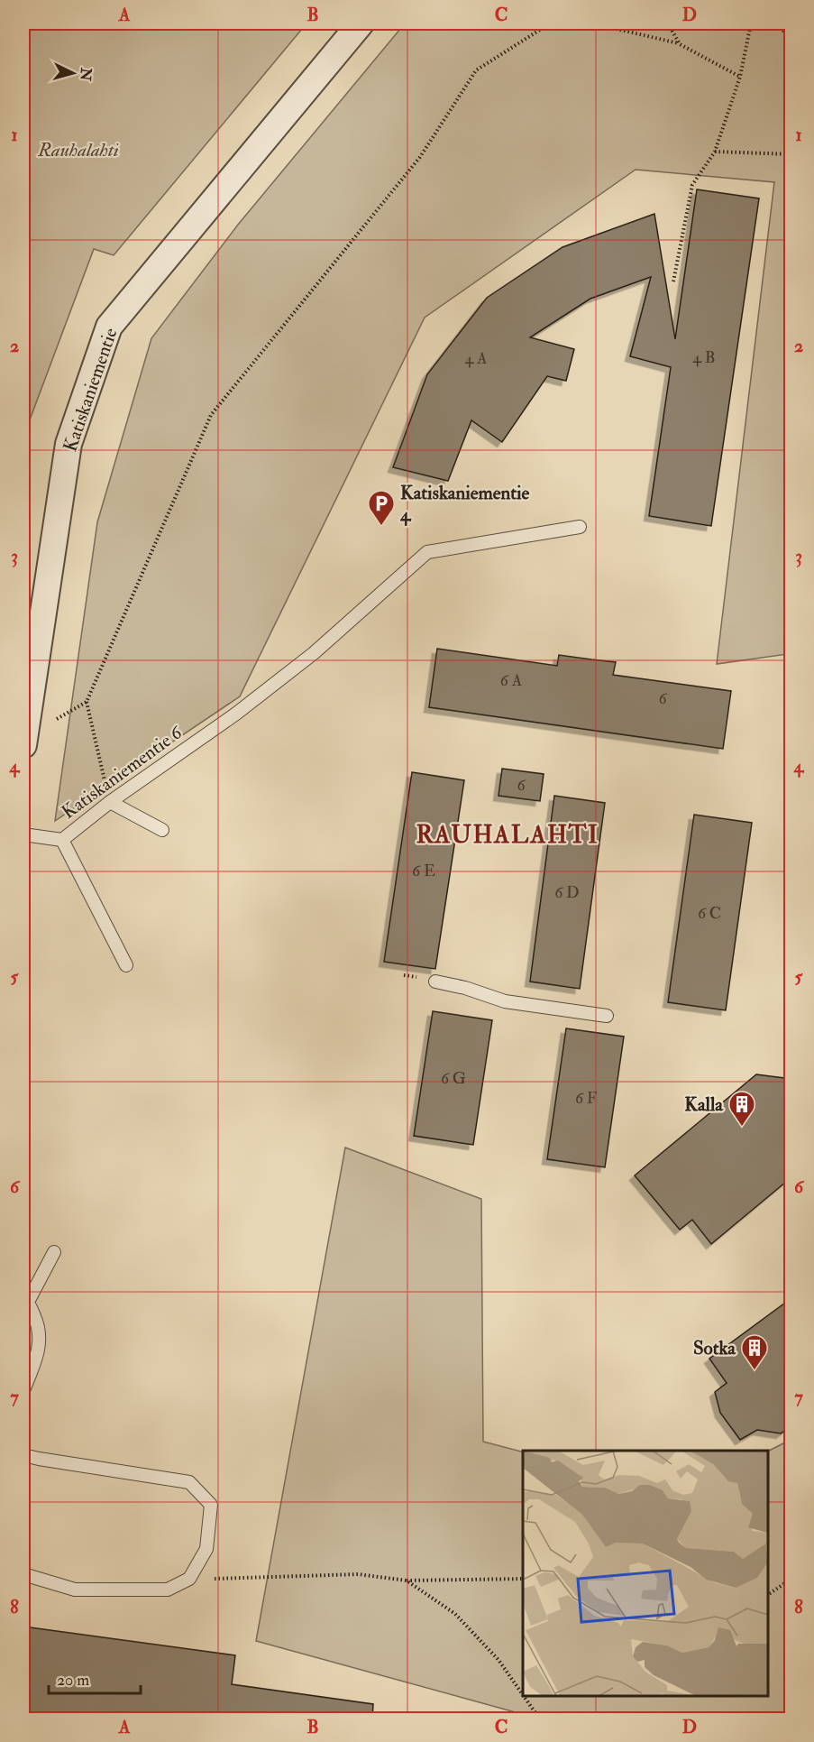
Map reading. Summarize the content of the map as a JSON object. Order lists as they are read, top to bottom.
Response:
{
  "streets": {
    "street": ["Katiskaniementie"],
    "lane": ["Katiskaniementie 6"]
  },
  "districts": ["RAUHALAHTI"],
  "parks": ["Rauhalahti"],
  "places": {
    "parking": ["Katiskaniementie 4"],
    "building": ["Kalla", "Sotka"]
  },
  "house_numbers": [
    "4 B",
    "4 A",
    "6 A",
    "6",
    "6",
    "6 E",
    "6 D",
    "6 C",
    "6 G",
    "6 F"
  ],
  "scale_bar": "20 m",
  "north": "right",
  "grid": {
    "columns": [
      "A",
      "B",
      "C",
      "D"
    ],
    "rows": [
      "1",
      "2",
      "3",
      "4",
      "5",
      "6",
      "7",
      "8"
    ]
  }
}
